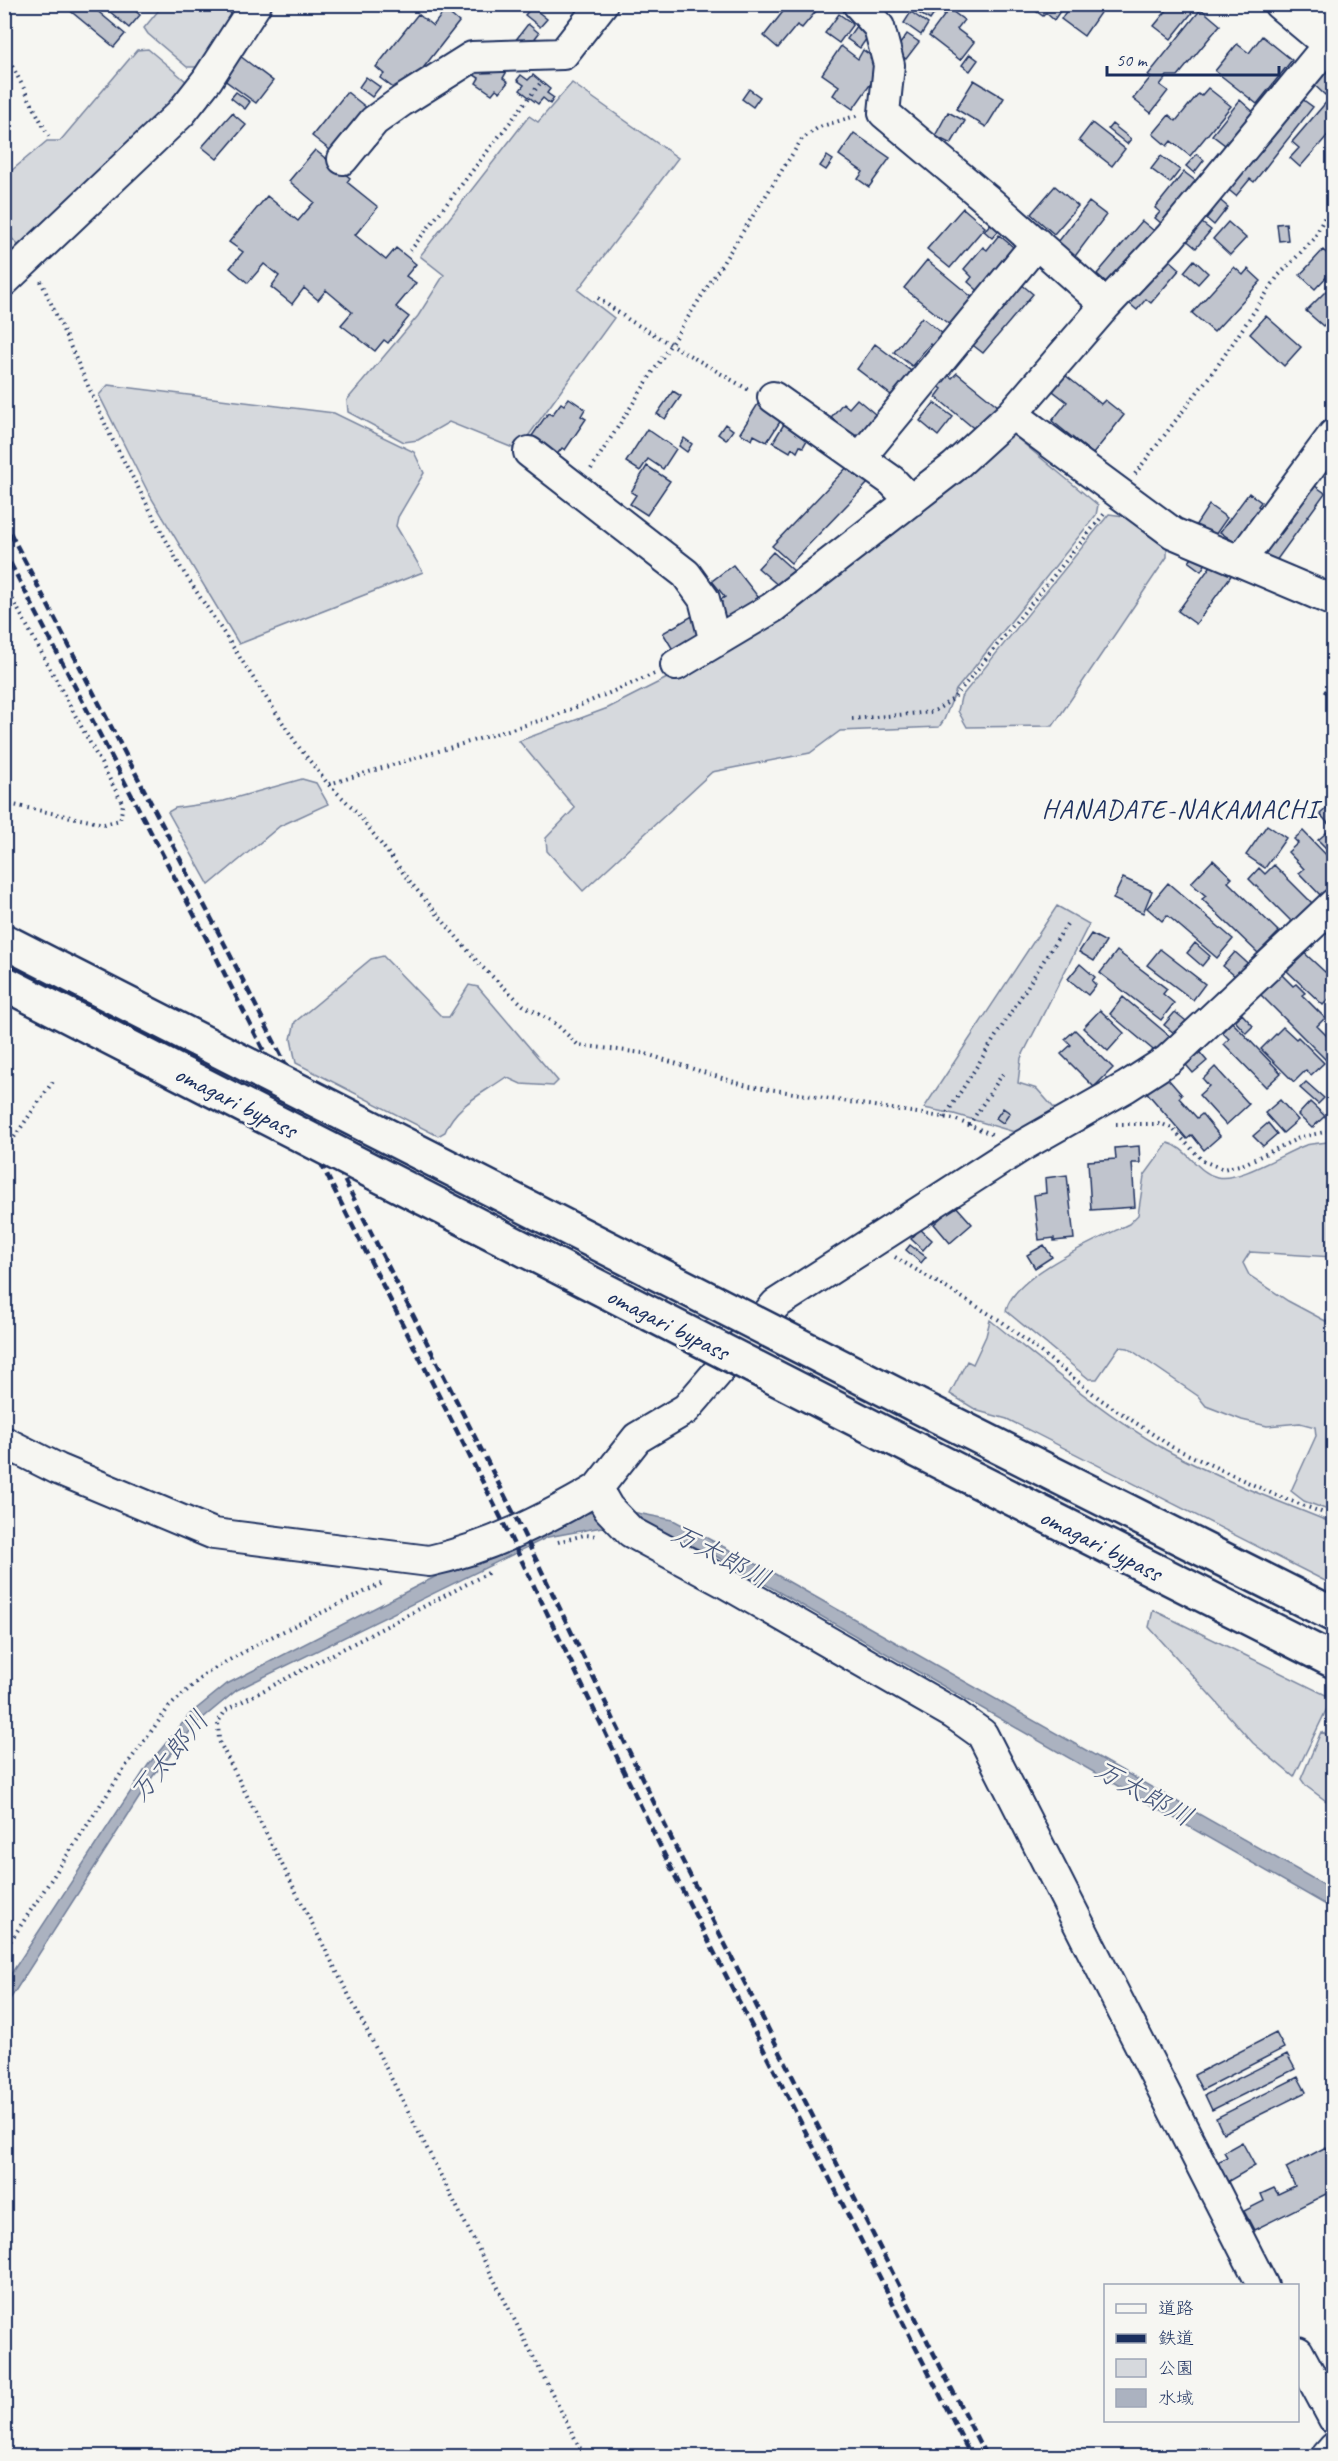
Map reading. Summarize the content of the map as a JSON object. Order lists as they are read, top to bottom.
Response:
{
  "streets": {
    "highway": ["omagari bypass"]
  },
  "districts": ["HANADATE-NAKAMACHI"],
  "water": ["万太郎川"],
  "legend": [
    "道路",
    "鉄道",
    "公園",
    "水域"
  ],
  "scale_bar": "50 m"
}
